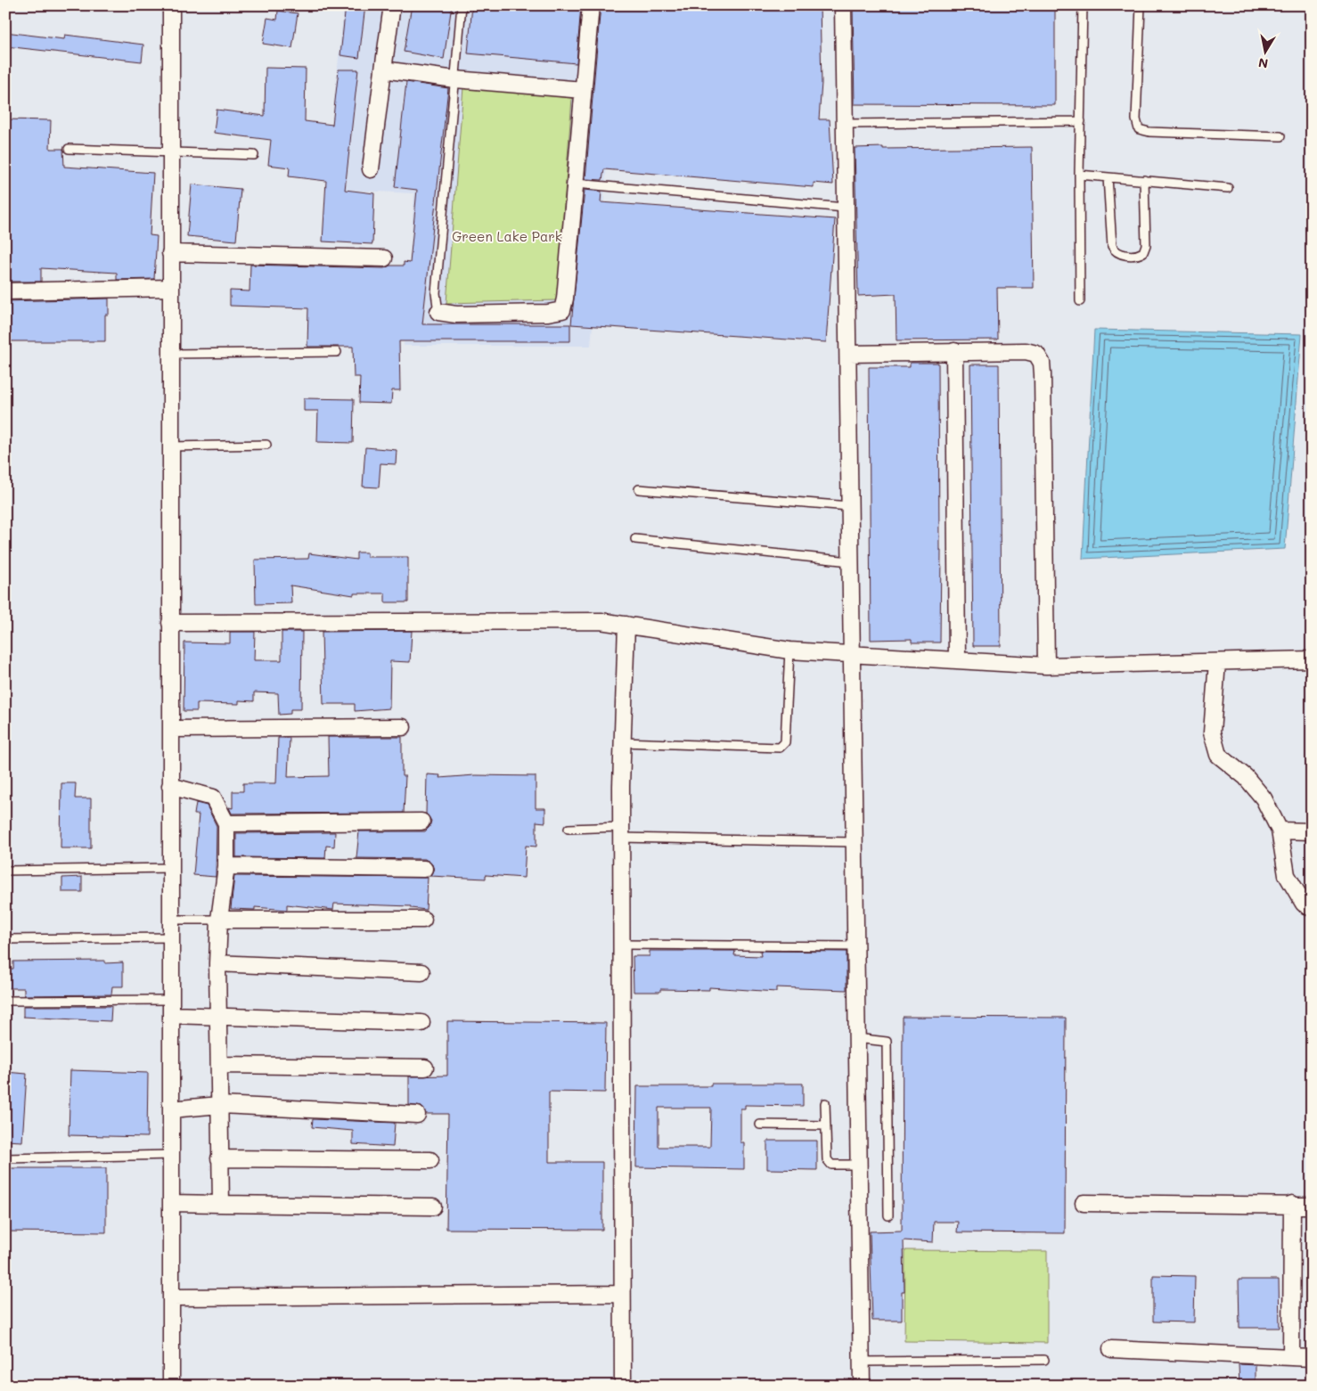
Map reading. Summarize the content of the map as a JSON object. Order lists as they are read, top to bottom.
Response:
{
  "parks": ["Green Lake Park"],
  "north": "bottom"
}
